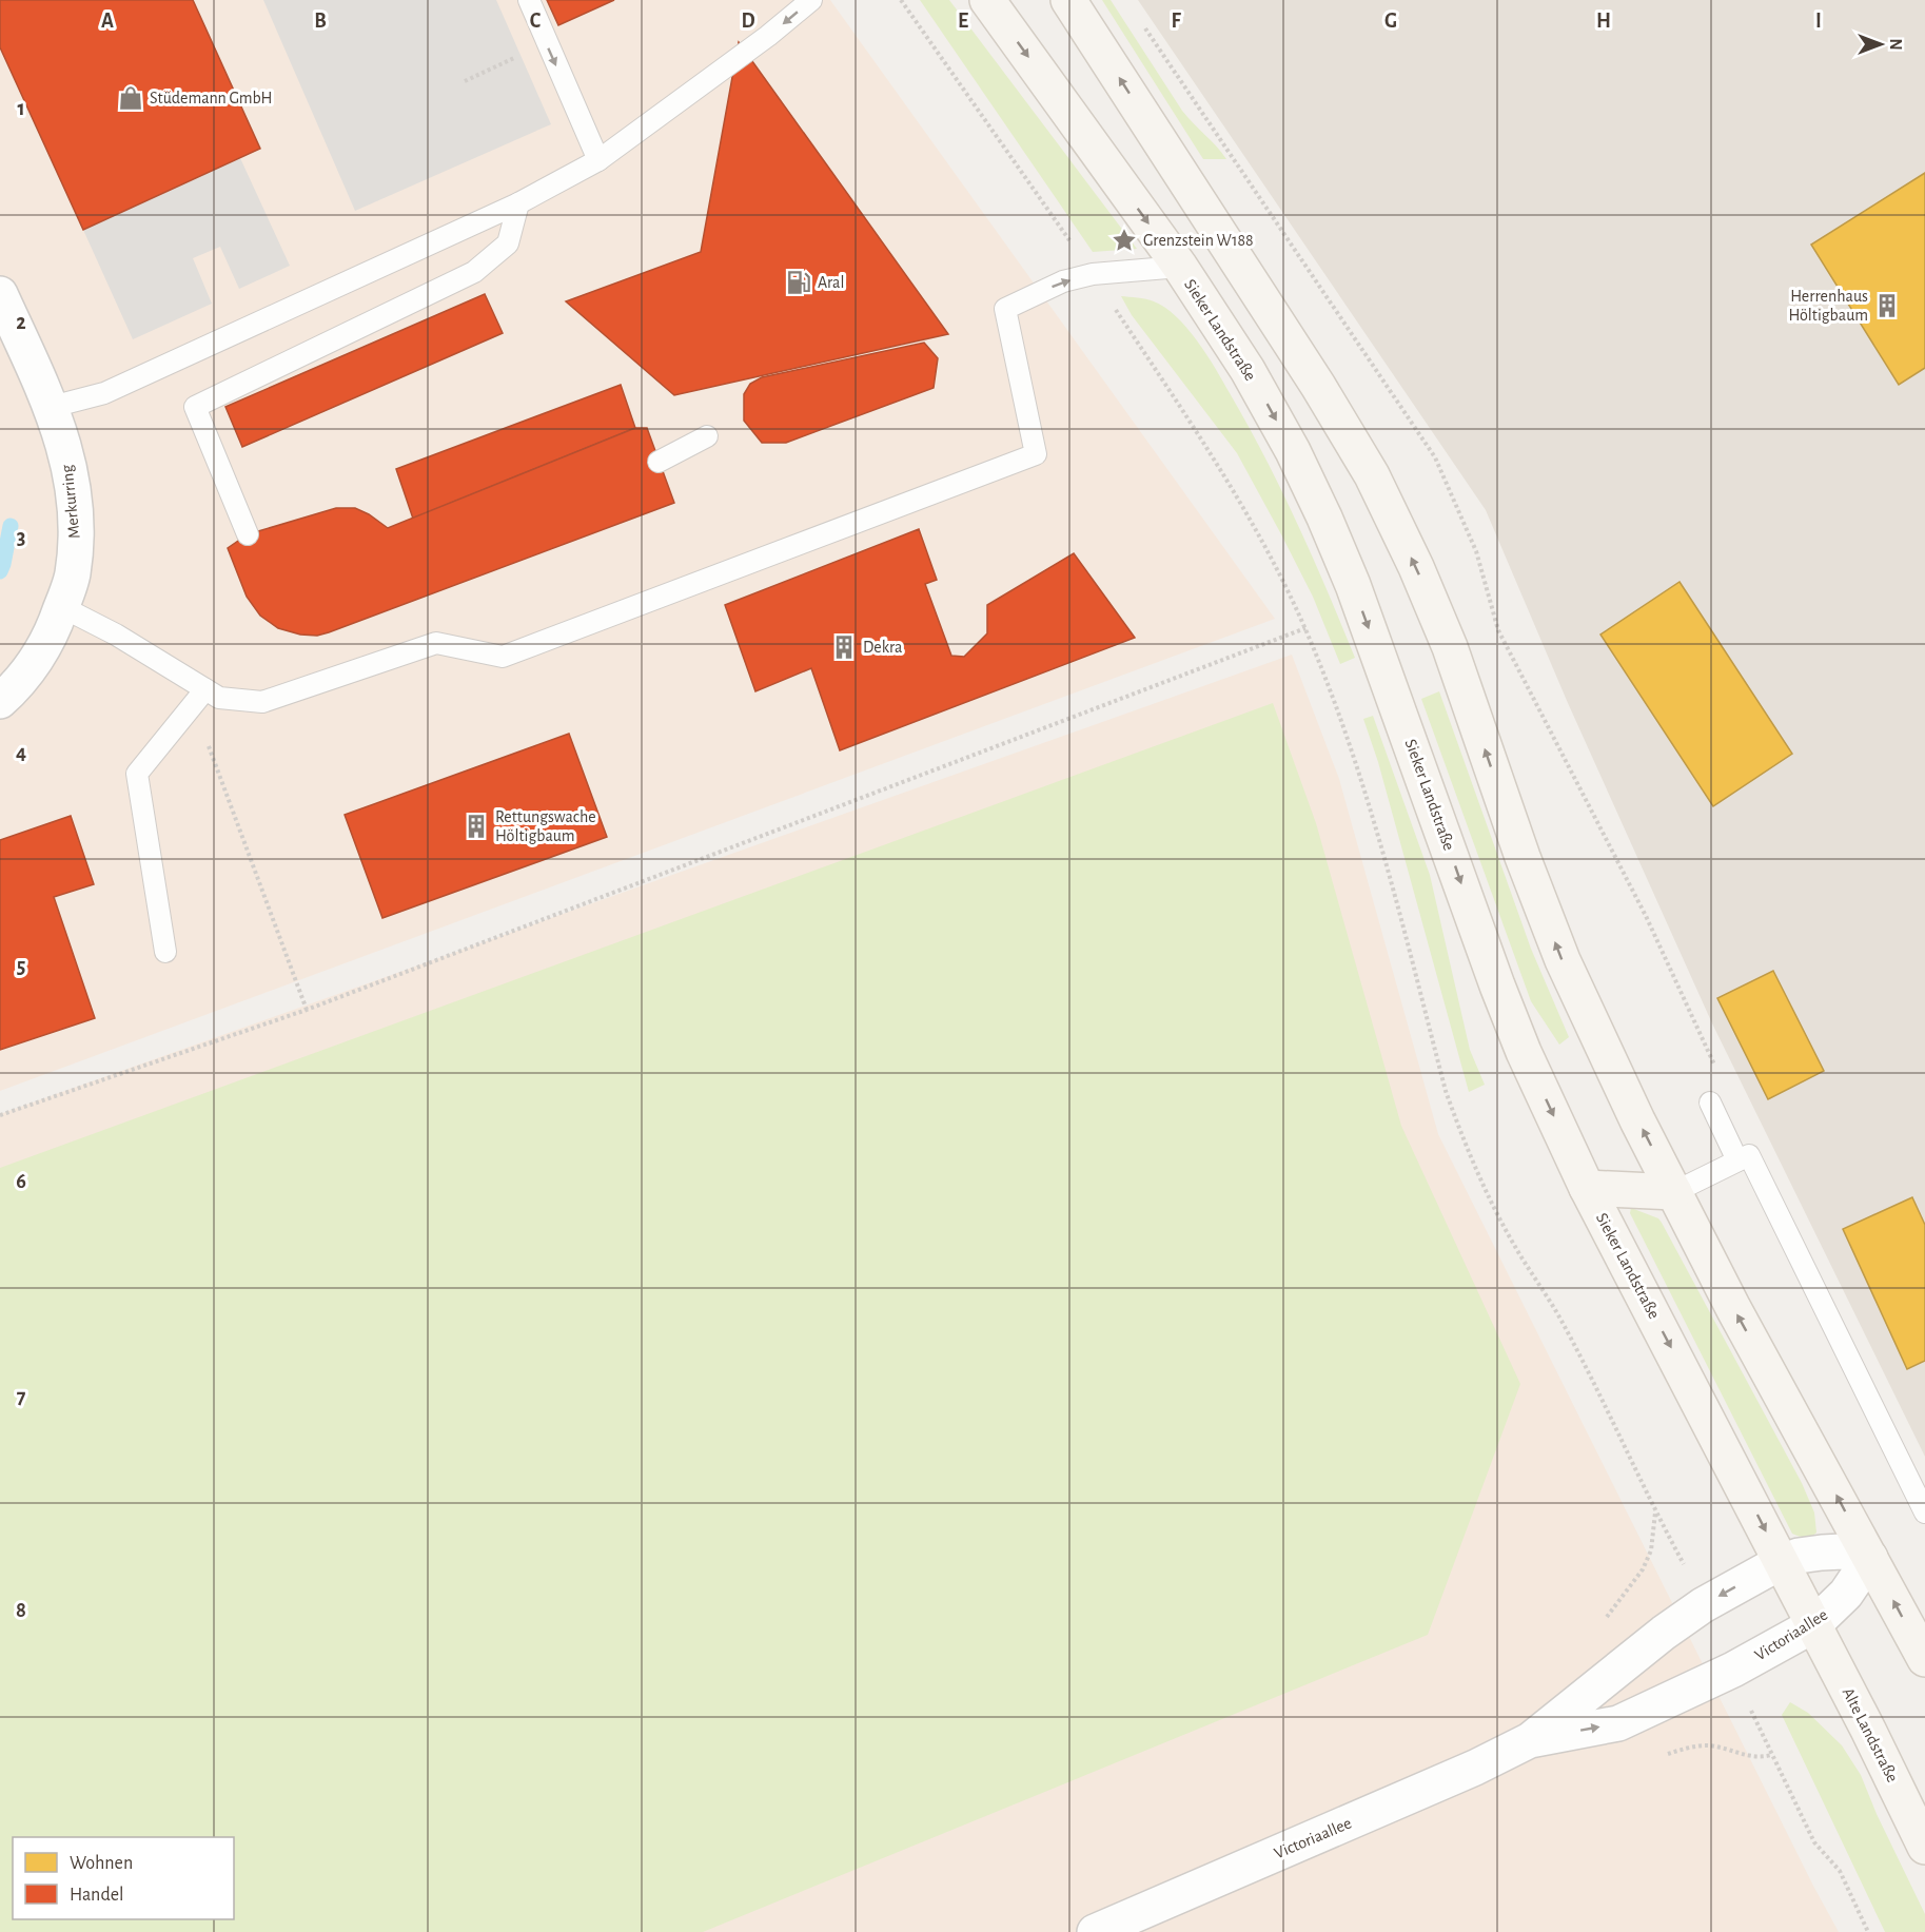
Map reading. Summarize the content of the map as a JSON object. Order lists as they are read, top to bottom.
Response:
{
  "streets": {
    "main road": ["Sieker Landstraße", "Alte Landstraße"],
    "street": ["Merkurring", "Victoriaallee"]
  },
  "crossings": [
    ["Sieker Landstraße", "Victoriaallee"],
    ["Sieker Landstraße", "Alte Landstraße"],
    ["Victoriaallee", "Alte Landstraße"]
  ],
  "places": {
    "shop": ["Stüdemann GmbH"],
    "place": ["Grenzstein W188"],
    "fuel station": ["Aral"],
    "building": ["Herrenhaus Höltigbaum", "Dekra", "Rettungswache Höltigbaum"]
  },
  "legend": ["Wohnen", "Handel"],
  "north": "right",
  "grid": {
    "columns": [
      "A",
      "B",
      "C",
      "D",
      "E",
      "F",
      "G",
      "H",
      "I"
    ],
    "rows": [
      "1",
      "2",
      "3",
      "4",
      "5",
      "6",
      "7",
      "8"
    ]
  }
}
